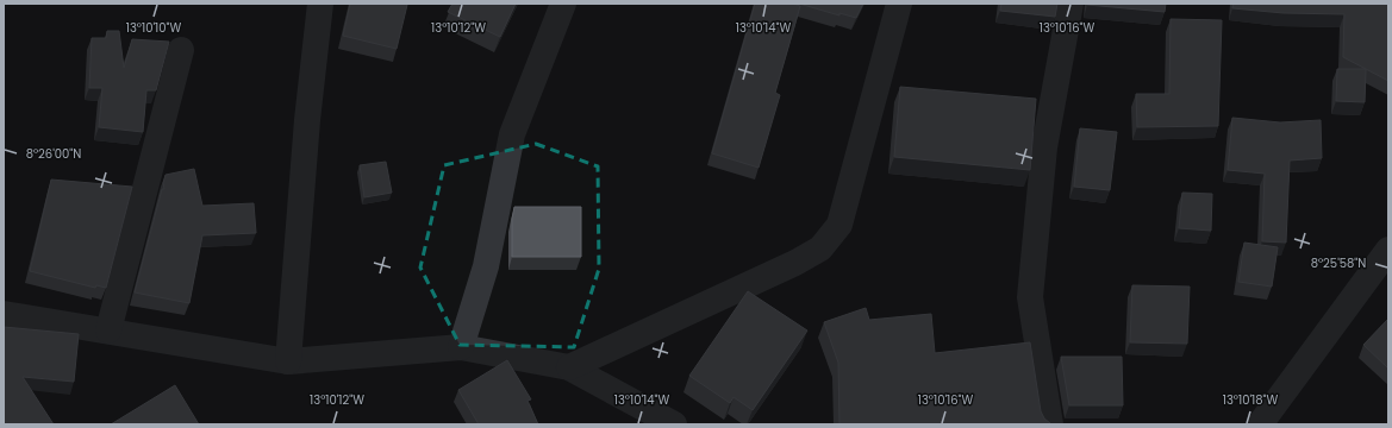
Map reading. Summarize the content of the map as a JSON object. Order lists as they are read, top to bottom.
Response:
{
  "coordinates": [
    "13°10'10\"W",
    "13°10'12\"W",
    "13°10'14\"W",
    "13°10'16\"W",
    "8°26'00\"N",
    "8°25'58\"N",
    "13°10'18\"W"
  ]
}
